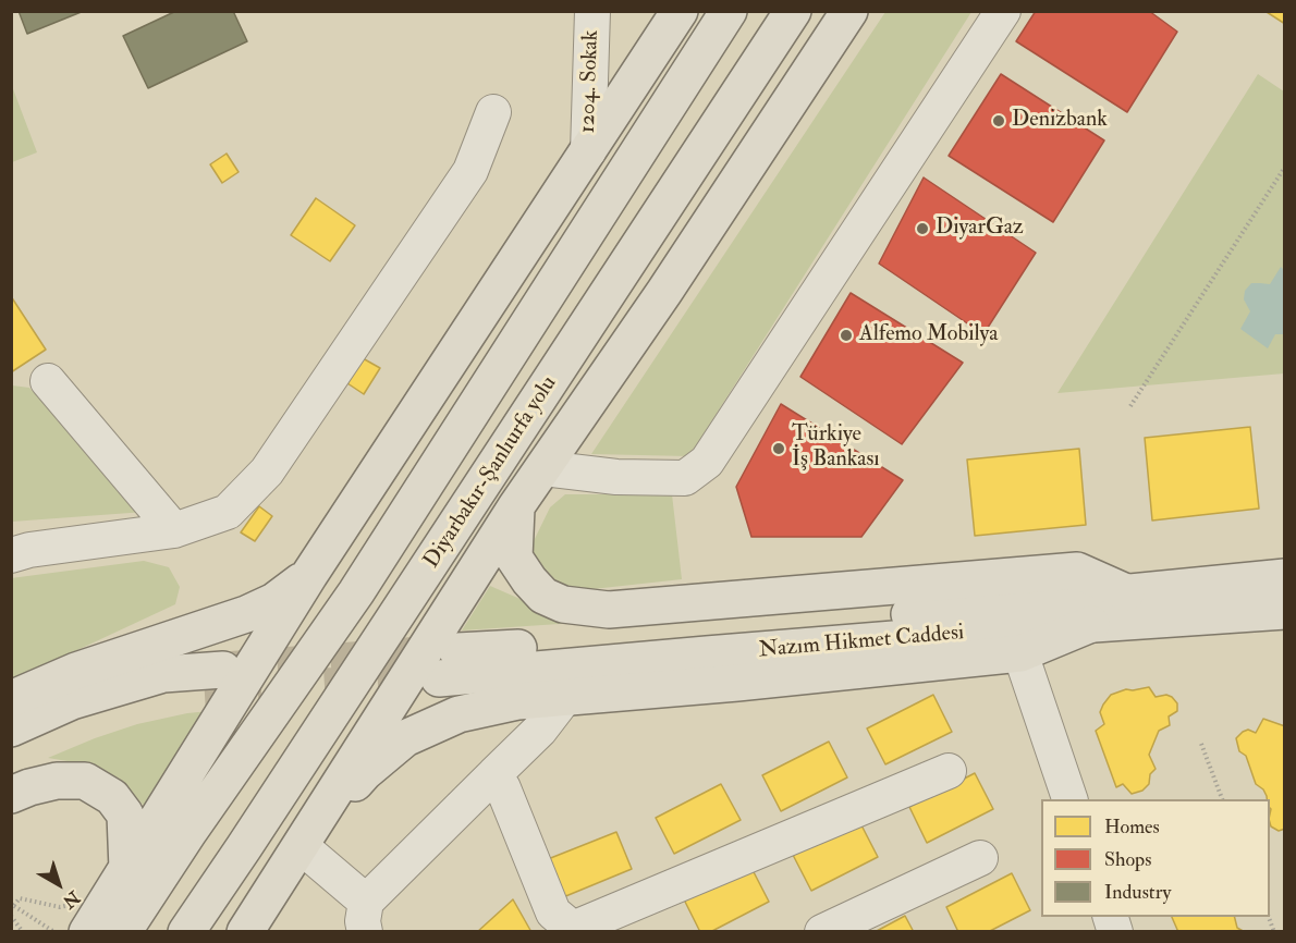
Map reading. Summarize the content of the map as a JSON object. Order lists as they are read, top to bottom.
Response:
{
  "streets": {
    "main road": ["Diyarbakır-Şanlıurfa yolu", "Nazım Hikmet Caddesi"],
    "street": ["1204. Sokak"]
  },
  "places": [
    "Denizbank",
    "DiyarGaz",
    "Alfemo Mobilya",
    "Türkiye İş Bankası"
  ],
  "legend": ["Homes", "Shops", "Industry"],
  "north": "bottom right"
}
